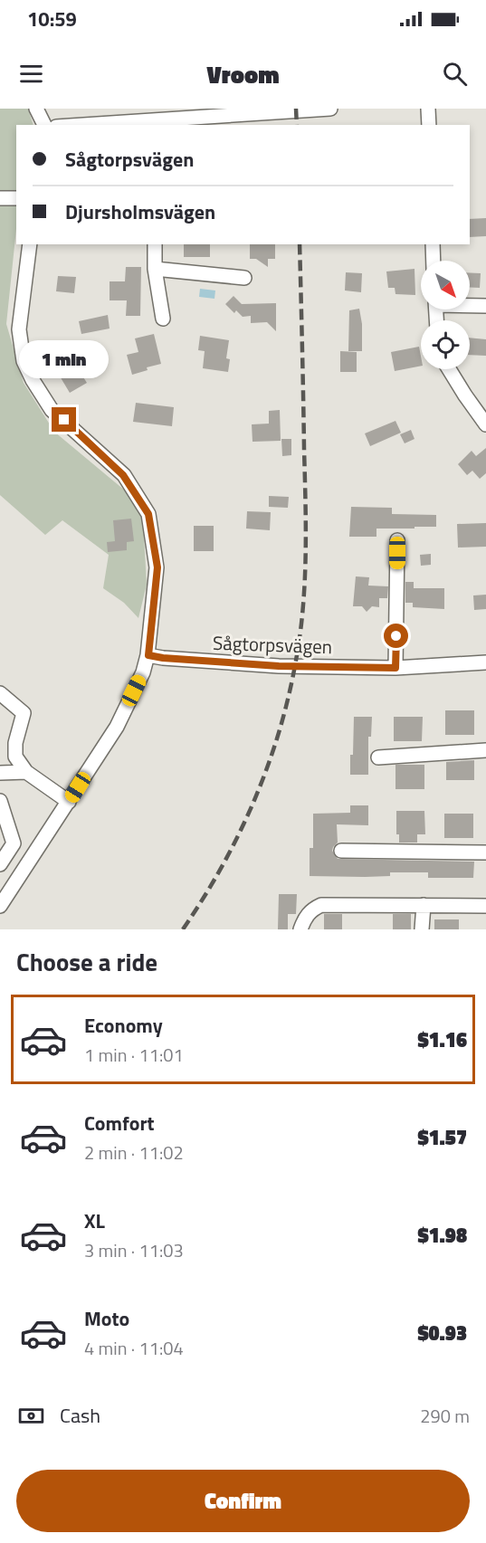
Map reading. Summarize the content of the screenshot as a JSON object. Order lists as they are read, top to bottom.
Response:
{
  "streets": {
    "street": ["Sågtorpsvägen"]
  },
  "north": "bottom right",
  "page": {
    "status": "10:59",
    "header": "Vroom",
    "banner": ["Sågtorpsvägen", "Djursholmsvägen"],
    "bubble": "1 min",
    "heading": "Choose a ride",
    "list": [
      {
        "name": "Economy",
        "note": "1 min · 11:01",
        "value": "$1.16"
      },
      {
        "name": "Comfort",
        "note": "2 min · 11:02",
        "value": "$1.57"
      },
      {
        "name": "XL",
        "note": "3 min · 11:03",
        "value": "$1.98"
      },
      {
        "name": "Moto",
        "note": "4 min · 11:04",
        "value": "$0.93"
      }
    ],
    "pay": ["Cash", "290 m"],
    "buttons": "Confirm"
  }
}
